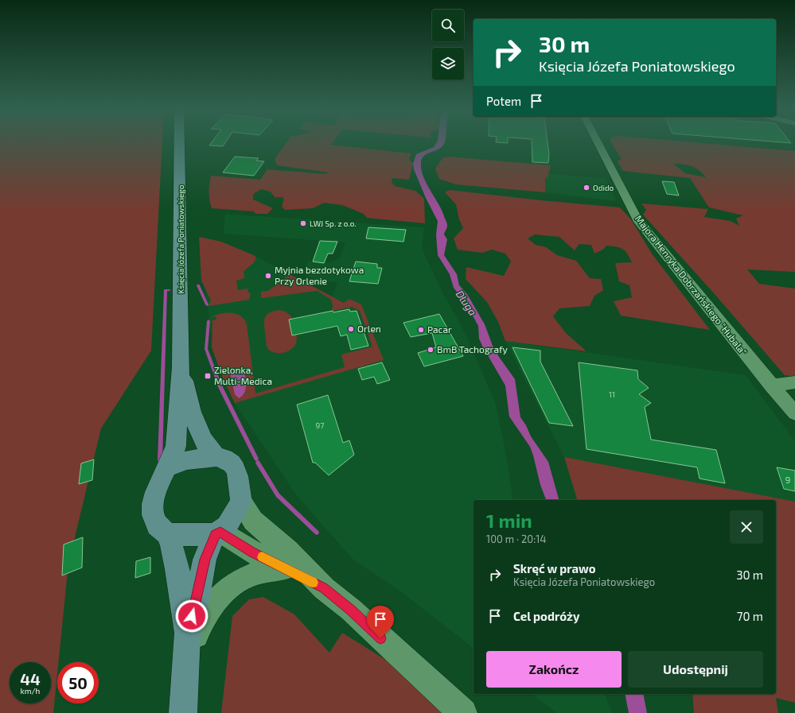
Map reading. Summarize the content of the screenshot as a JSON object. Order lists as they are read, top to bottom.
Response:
{
  "streets": {
    "main road": ["Księcia Józefa Poniatowskiego"],
    "street": ["Majora Henryka Dobrzańskiego \"Hubala\""]
  },
  "water": ["Długa"],
  "places": {
    "other": [
      "Odido",
      "LWJ Sp. z o.o.",
      "Myjnia bezdotykowa Przy Orlenie",
      "Orlen",
      "Pacar",
      "BmB Tachografy"
    ],
    "transit": ["Zielonka, Multi-Medica"]
  },
  "house_numbers": ["11", "97", "9"],
  "page": {
    "turn": ["30 m", "Księcia Józefa Poniatowskiego"],
    "then": "Potem",
    "heading": ["1 min", "100 m · 20:14"],
    "list": [
      {
        "name": "Skręć w prawo",
        "note": "Księcia Józefa Poniatowskiego",
        "value": "30 m"
      },
      {
        "name": "Cel podróży",
        "value": "70 m"
      }
    ],
    "buttons": ["Zakończ", "Udostępnij"],
    "speed": "44 km/h",
    "limit": "50"
  }
}
